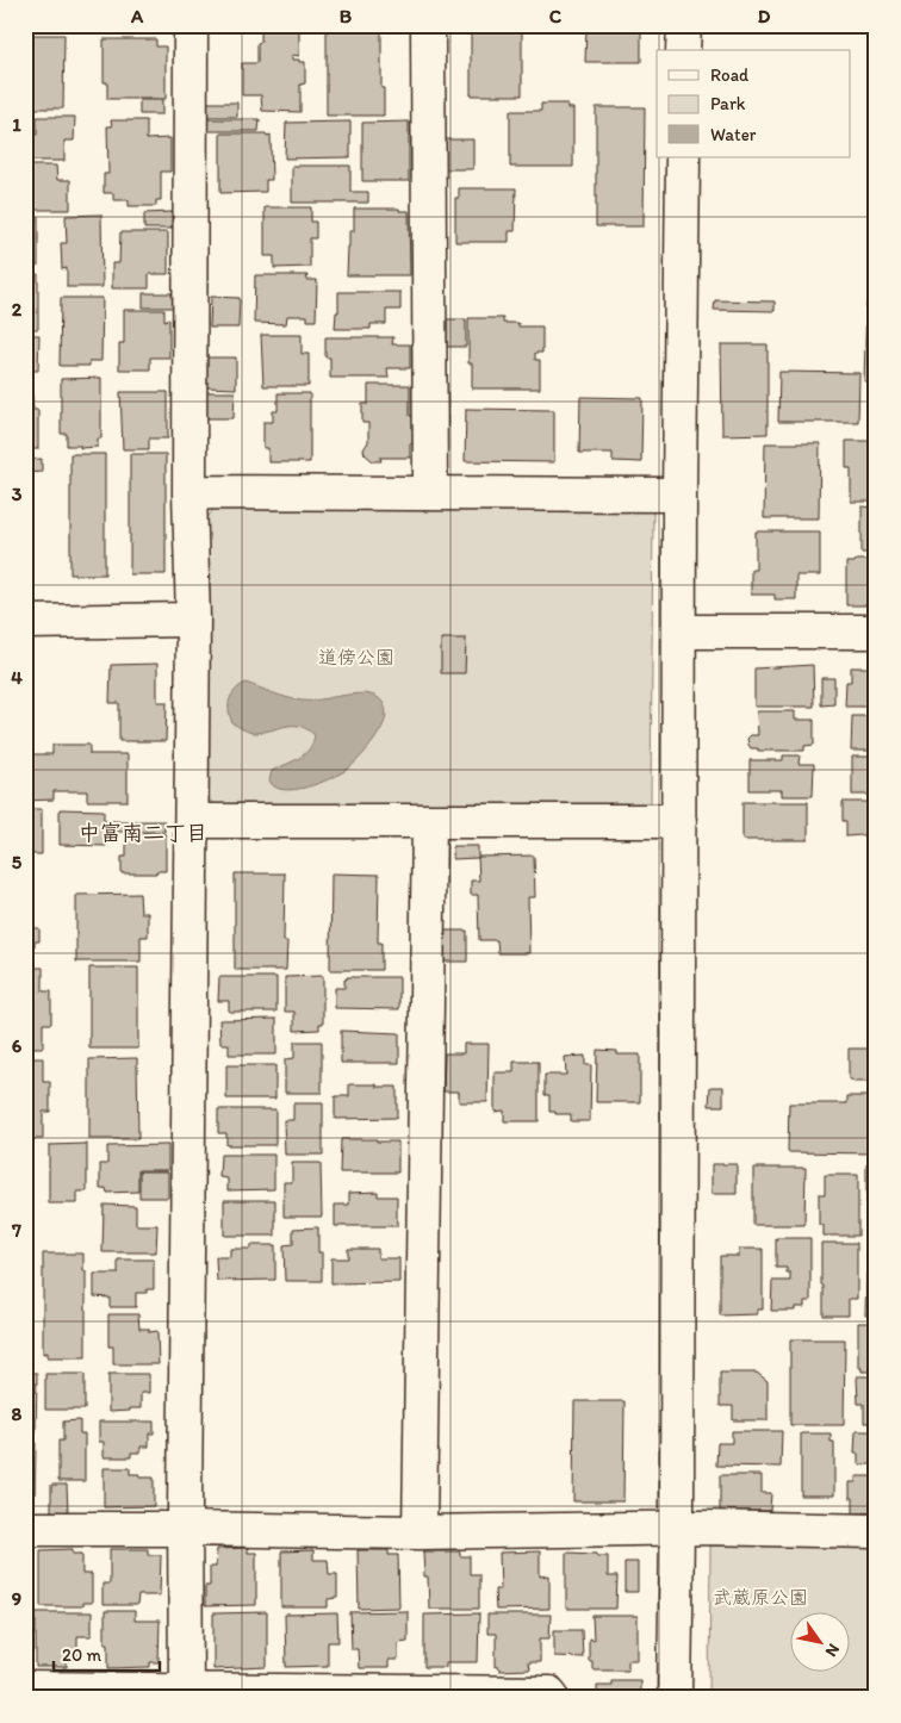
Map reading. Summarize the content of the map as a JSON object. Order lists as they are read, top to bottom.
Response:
{
  "districts": ["中富南二丁目"],
  "parks": ["道傍公園", "武蔵原公園"],
  "legend": ["Road", "Park", "Water"],
  "scale_bar": "20 m",
  "north": "bottom right",
  "grid": {
    "columns": [
      "A",
      "B",
      "C",
      "D"
    ],
    "rows": [
      "1",
      "2",
      "3",
      "4",
      "5",
      "6",
      "7",
      "8",
      "9"
    ]
  }
}
